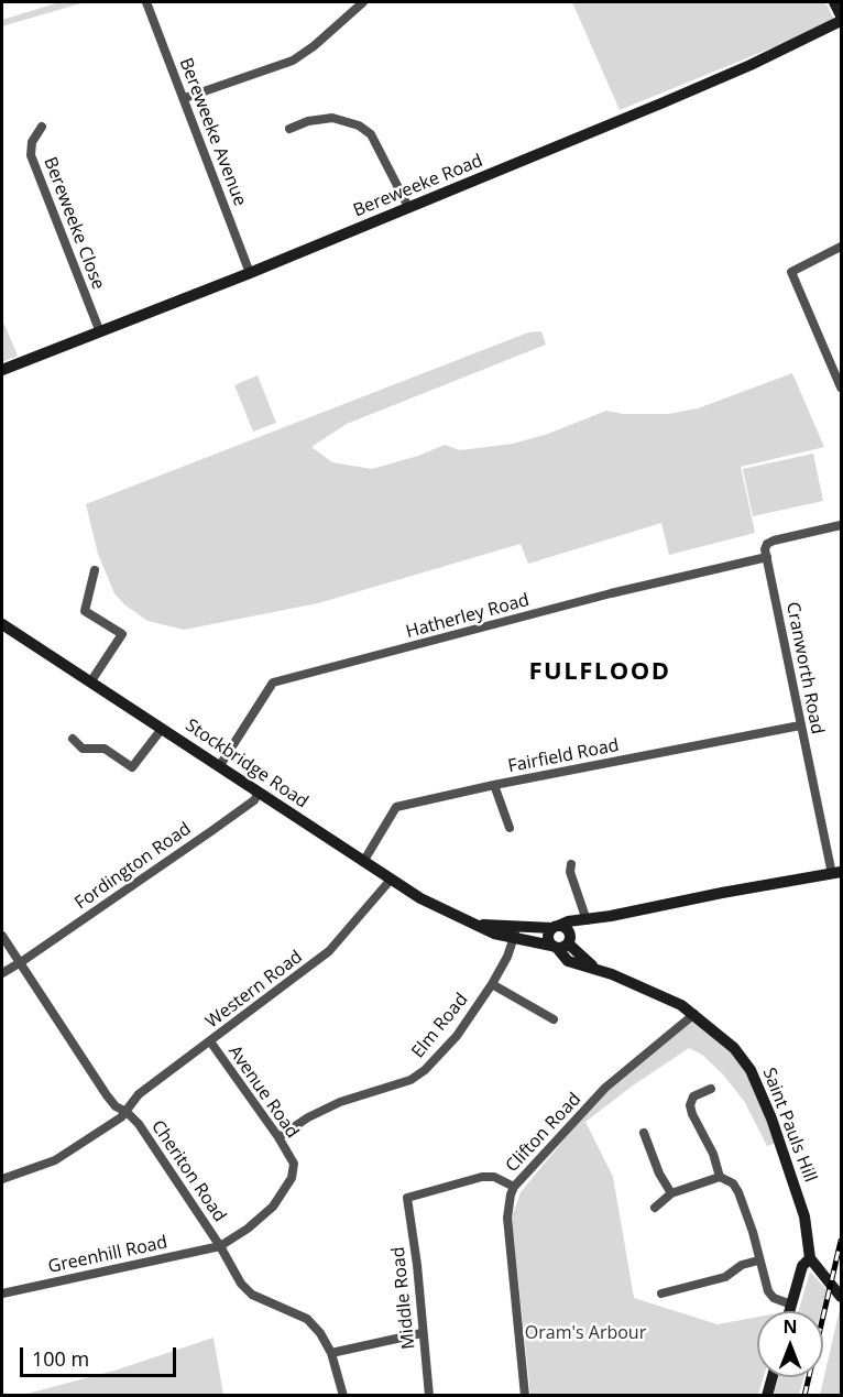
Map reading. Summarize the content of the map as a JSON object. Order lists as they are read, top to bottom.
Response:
{
  "streets": {
    "main road": ["Bereweeke Road", "Stockbridge Road", "Saint Pauls Hill"],
    "street": [
      "Bereweeke Avenue",
      "Bereweeke Close",
      "Hatherley Road",
      "Cranworth Road",
      "Fairfield Road",
      "Fordington Road",
      "Western Road",
      "Elm Road",
      "Avenue Road",
      "Clifton Road",
      "Cheriton Road",
      "Greenhill Road",
      "Middle Road"
    ]
  },
  "crossings": [
    ["Bereweeke Avenue", "Bereweeke Road"],
    ["Bereweeke Road", "Bereweeke Close"],
    ["Hatherley Road", "Cranworth Road"],
    ["Hatherley Road", "Stockbridge Road"],
    ["Cranworth Road", "Fairfield Road"],
    ["Cranworth Road", "Stockbridge Road"],
    ["Fairfield Road", "Stockbridge Road"],
    ["Stockbridge Road", "Fordington Road"],
    ["Stockbridge Road", "Western Road"],
    ["Stockbridge Road", "Elm Road"],
    ["Stockbridge Road", "Saint Pauls Hill"],
    ["Fordington Road", "Cheriton Road"],
    ["Western Road", "Avenue Road"],
    ["Western Road", "Cheriton Road"],
    ["Elm Road", "Avenue Road"],
    ["Avenue Road", "Cheriton Road"],
    ["Avenue Road", "Greenhill Road"],
    ["Saint Pauls Hill", "Clifton Road"],
    ["Clifton Road", "Middle Road"],
    ["Cheriton Road", "Greenhill Road"]
  ],
  "districts": ["FULFLOOD"],
  "parks": ["Oram's Arbour"],
  "scale_bar": "100 m",
  "north": "top"
}
